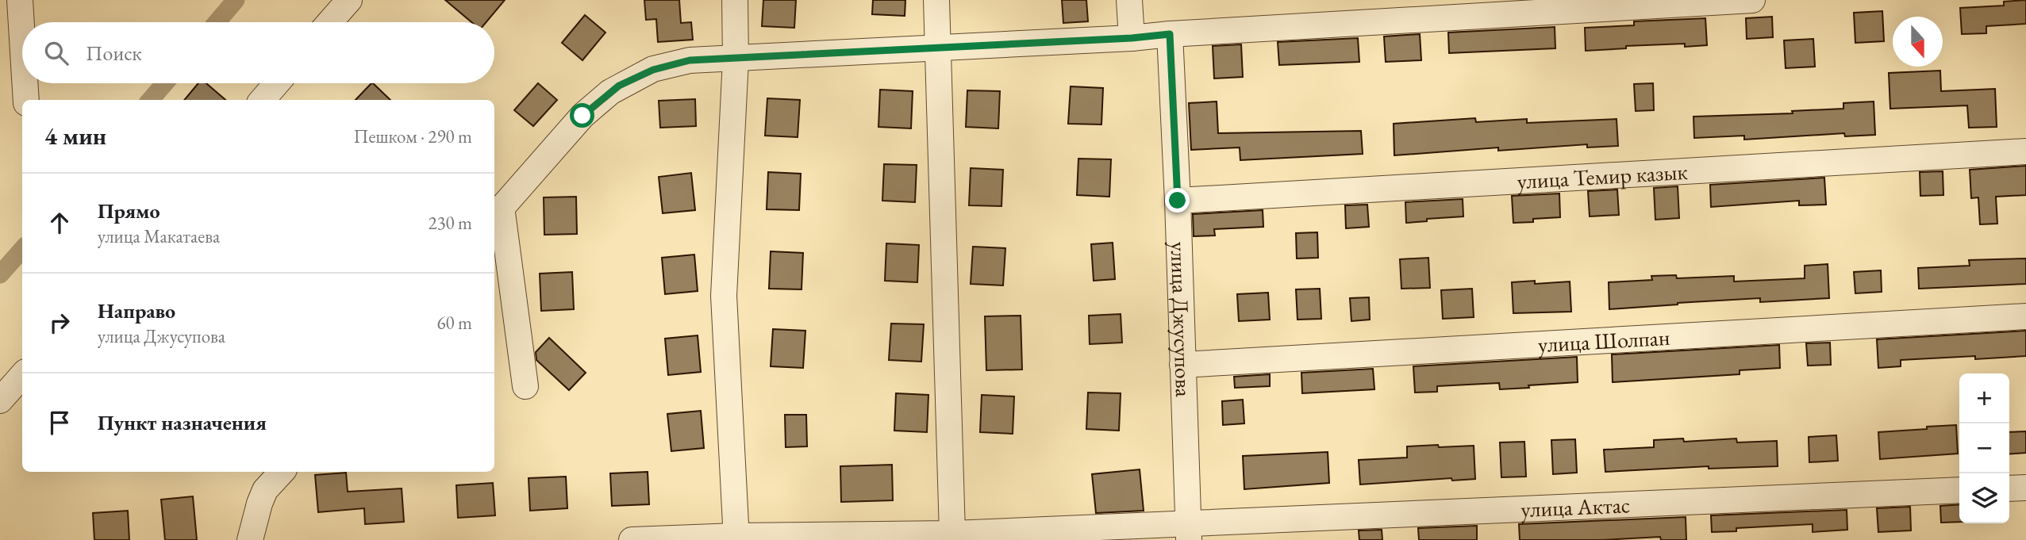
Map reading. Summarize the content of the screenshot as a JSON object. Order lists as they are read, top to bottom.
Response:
{
  "streets": {
    "street": [
      "улица Темир казык",
      "улица Джусупова",
      "улица Шолпан",
      "улица Актас"
    ]
  },
  "crossings": [
    ["улица Темир казык", "улица Джусупова"],
    ["улица Джусупова", "улица Шолпан"],
    ["улица Джусупова", "улица Актас"]
  ],
  "north": "bottom",
  "page": {
    "search": "Поиск",
    "heading": ["4 мин", "Пешком · 290 m"],
    "list": [
      ["Прямо", "улица Макатаева", "230 m"],
      ["Направо", "улица Джусупова", "60 m"],
      "Пункт назначения"
    ],
    "map_buttons": ["+", "−"]
  }
}
